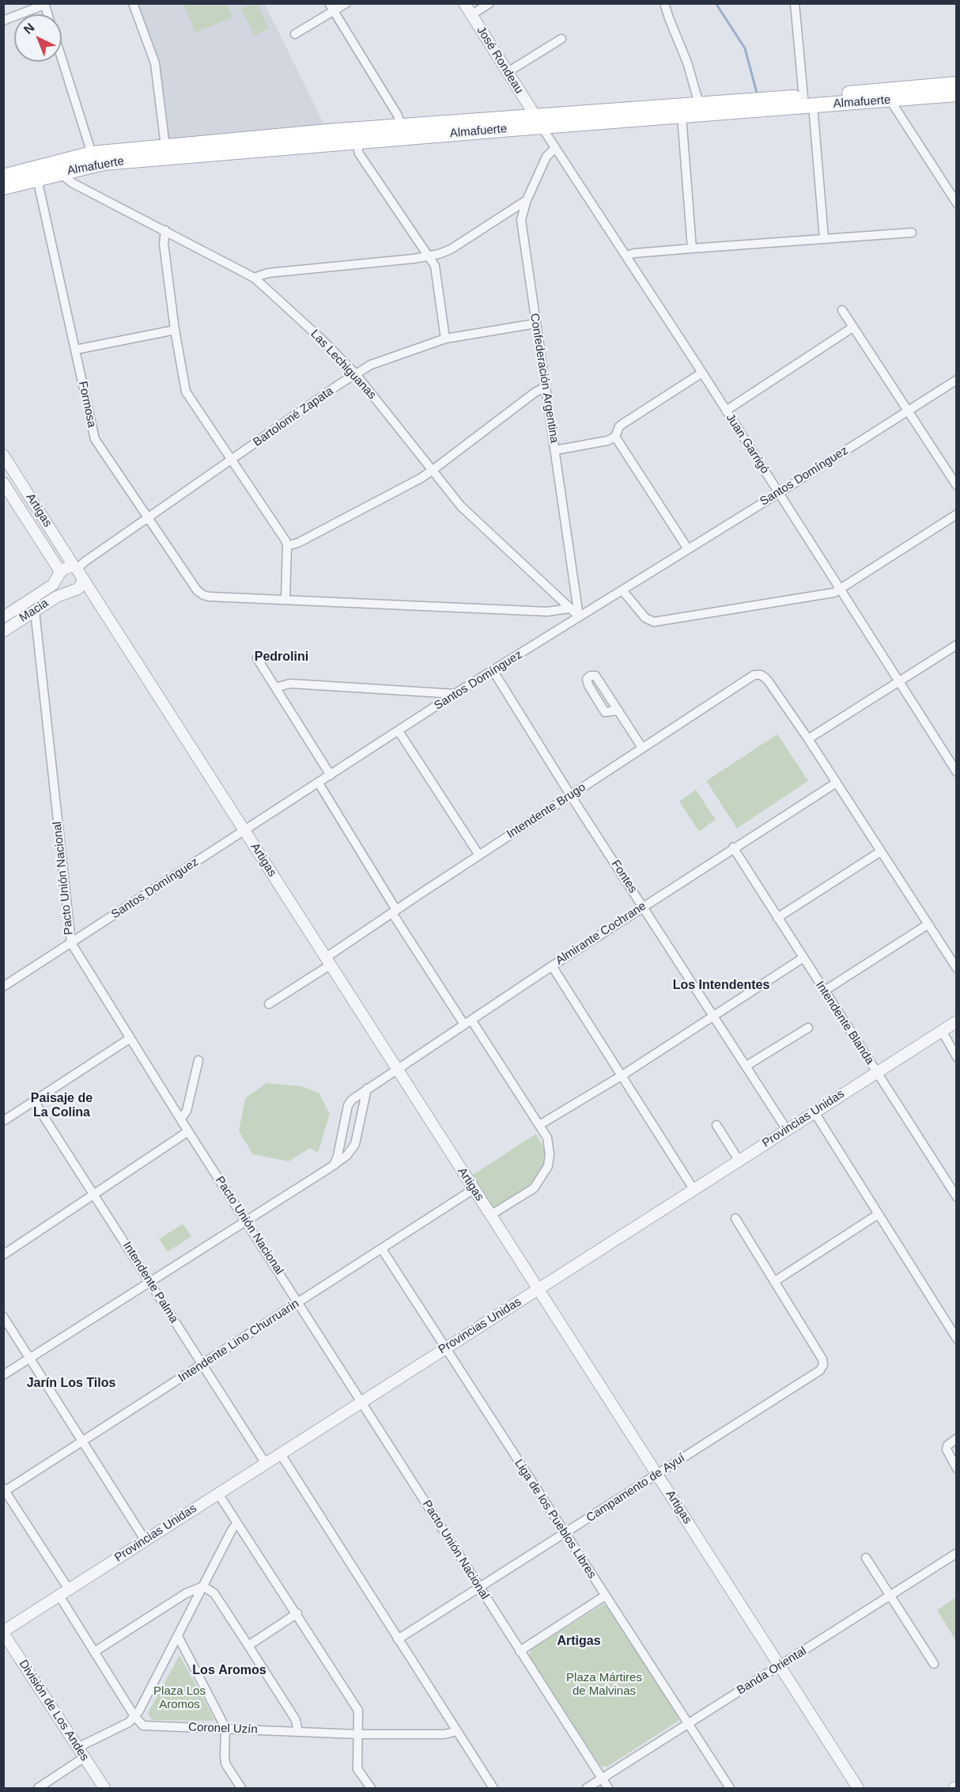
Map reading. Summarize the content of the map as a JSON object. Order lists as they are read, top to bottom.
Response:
{
  "streets": {
    "main road": ["Almafuerte"],
    "street": [
      "José Rondeau",
      "Las Lechiguanas",
      "Confederación Argentina",
      "Formosa",
      "Bartolomé Zapata",
      "Juan Garrigó",
      "Santos Domínguez",
      "Artigas",
      "Macia",
      "Intendente Brugo",
      "Fontes",
      "Pacto Unión Nacional",
      "Almirante Cochrane",
      "Intendente Blanda",
      "Provincias Unidas",
      "Intendente Palma",
      "Intendente Lino Churruarin",
      "Campamento de Ayuí",
      "Liga de los Pueblos Libres",
      "Banda Oriental",
      "División de Los Andes",
      "Coronel Uzín"
    ]
  },
  "crossings": [
    ["José Rondeau", "Almafuerte"],
    ["José Rondeau", "Juan Garrigó"],
    ["Almafuerte", "Las Lechiguanas"],
    ["Almafuerte", "Formosa"],
    ["Almafuerte", "Juan Garrigó"],
    ["Las Lechiguanas", "Confederación Argentina"],
    ["Las Lechiguanas", "Bartolomé Zapata"],
    ["Las Lechiguanas", "Santos Domínguez"],
    ["Confederación Argentina", "Bartolomé Zapata"],
    ["Confederación Argentina", "Juan Garrigó"],
    ["Confederación Argentina", "Santos Domínguez"],
    ["Formosa", "Bartolomé Zapata"],
    ["Bartolomé Zapata", "Artigas"],
    ["Bartolomé Zapata", "Macia"],
    ["Juan Garrigó", "Santos Domínguez"],
    ["Santos Domínguez", "Artigas"],
    ["Santos Domínguez", "Fontes"],
    ["Santos Domínguez", "Pacto Unión Nacional"],
    ["Artigas", "Macia"],
    ["Artigas", "Intendente Brugo"],
    ["Artigas", "Almirante Cochrane"],
    ["Artigas", "Provincias Unidas"],
    ["Artigas", "Intendente Lino Churruarin"],
    ["Artigas", "Campamento de Ayuí"],
    ["Artigas", "Banda Oriental"],
    ["Macia", "Pacto Unión Nacional"],
    ["Intendente Brugo", "Fontes"],
    ["Fontes", "Almirante Cochrane"],
    ["Fontes", "Provincias Unidas"],
    ["Pacto Unión Nacional", "Provincias Unidas"],
    ["Pacto Unión Nacional", "Intendente Lino Churruarin"],
    ["Pacto Unión Nacional", "Campamento de Ayuí"],
    ["Pacto Unión Nacional", "Banda Oriental"],
    ["Almirante Cochrane", "Intendente Blanda"],
    ["Intendente Blanda", "Provincias Unidas"],
    ["Provincias Unidas", "Intendente Palma"],
    ["Provincias Unidas", "Liga de los Pueblos Libres"],
    ["Provincias Unidas", "División de Los Andes"],
    ["Intendente Palma", "Intendente Lino Churruarin"],
    ["Intendente Lino Churruarin", "Liga de los Pueblos Libres"],
    ["Campamento de Ayuí", "Liga de los Pueblos Libres"],
    ["Liga de los Pueblos Libres", "Banda Oriental"]
  ],
  "districts": [
    "Pedrolini",
    "Los Intendentes",
    "Paisaje de La Colina",
    "Jarín Los Tilos",
    "Artigas",
    "Los Aromos"
  ],
  "parks": ["Plaza Mártires de Malvinas", "Plaza Los Aromos"],
  "north": "top left"
}
